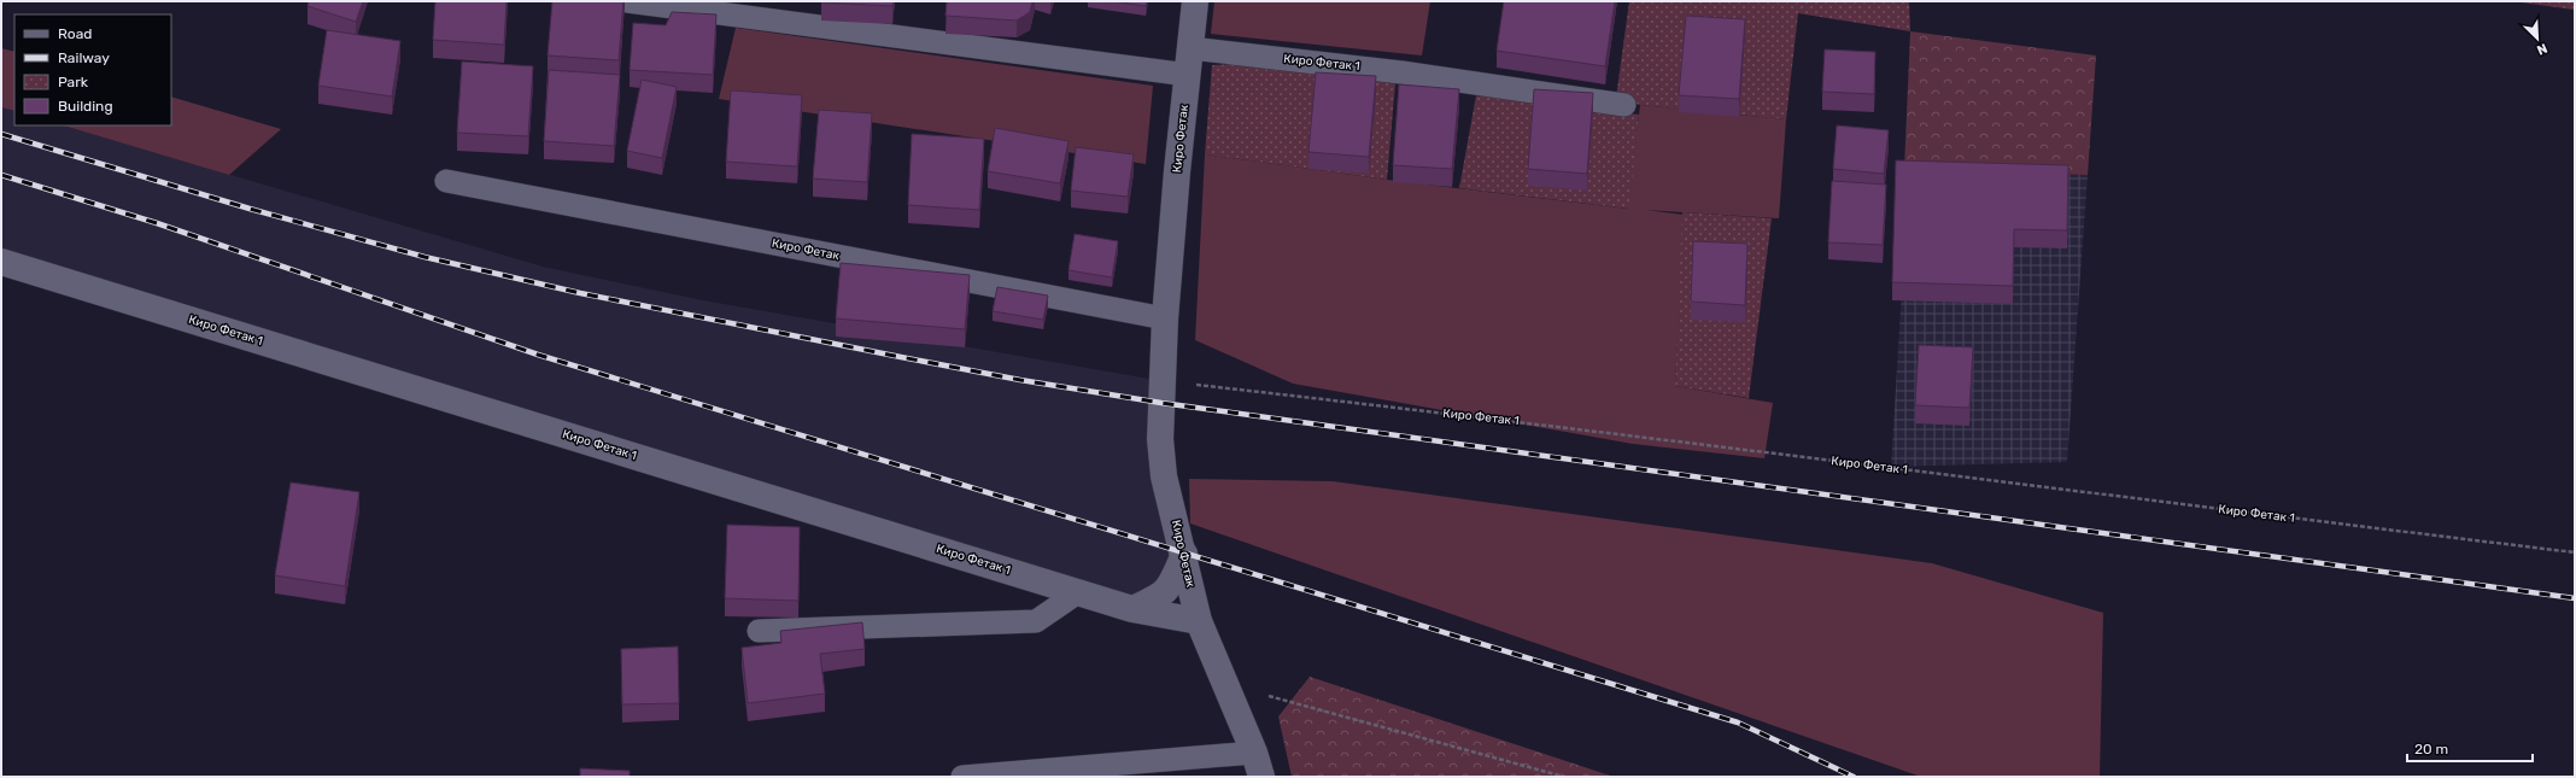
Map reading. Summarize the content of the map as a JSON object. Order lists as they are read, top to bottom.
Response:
{
  "streets": {
    "street": ["Киро Фетак 1", "Киро Фетак"]
  },
  "crossings": [
    ["Киро Фетак 1", "Киро Фетак"]
  ],
  "legend": [
    "Road",
    "Railway",
    "Park",
    "Building"
  ],
  "scale_bar": "20 m",
  "north": "bottom right"
}
